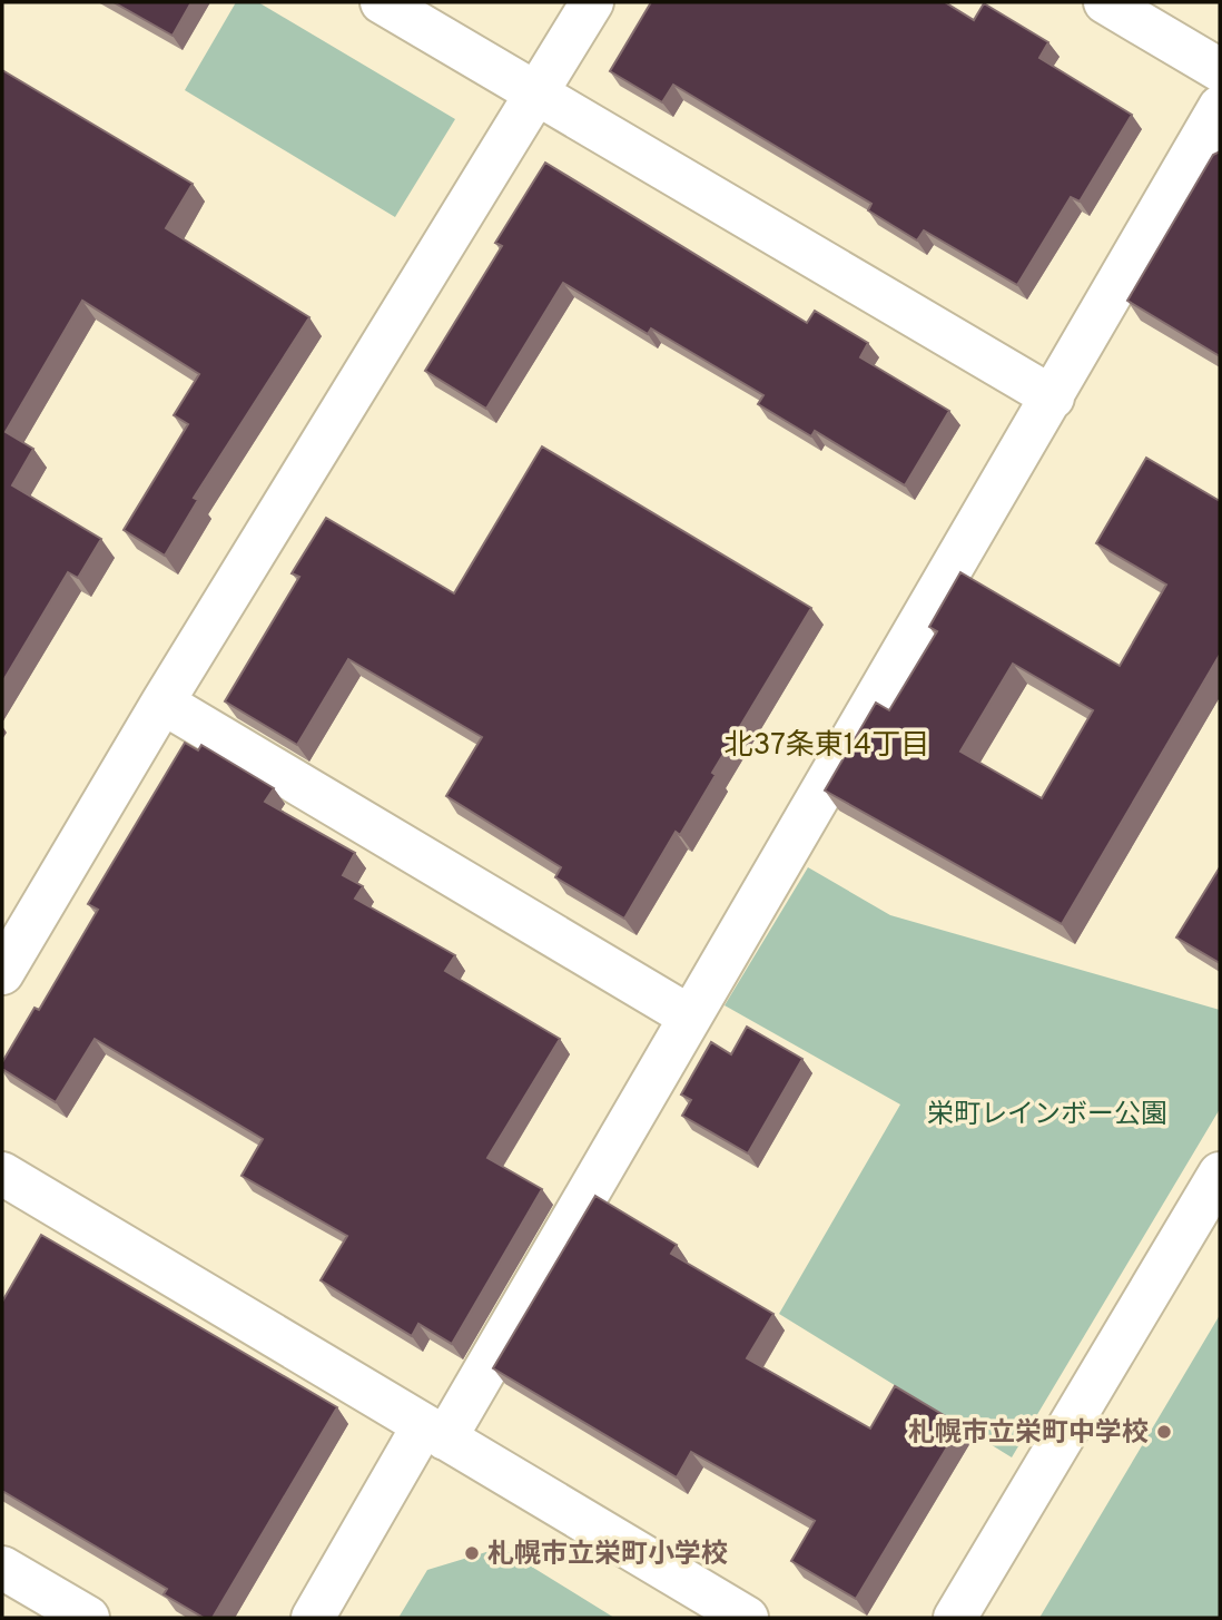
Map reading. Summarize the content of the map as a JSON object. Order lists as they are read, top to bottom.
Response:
{
  "districts": ["北37条東14丁目"],
  "parks": ["栄町レインボー公園"],
  "places": ["札幌市立栄町中学校", "札幌市立栄町小学校"]
}
